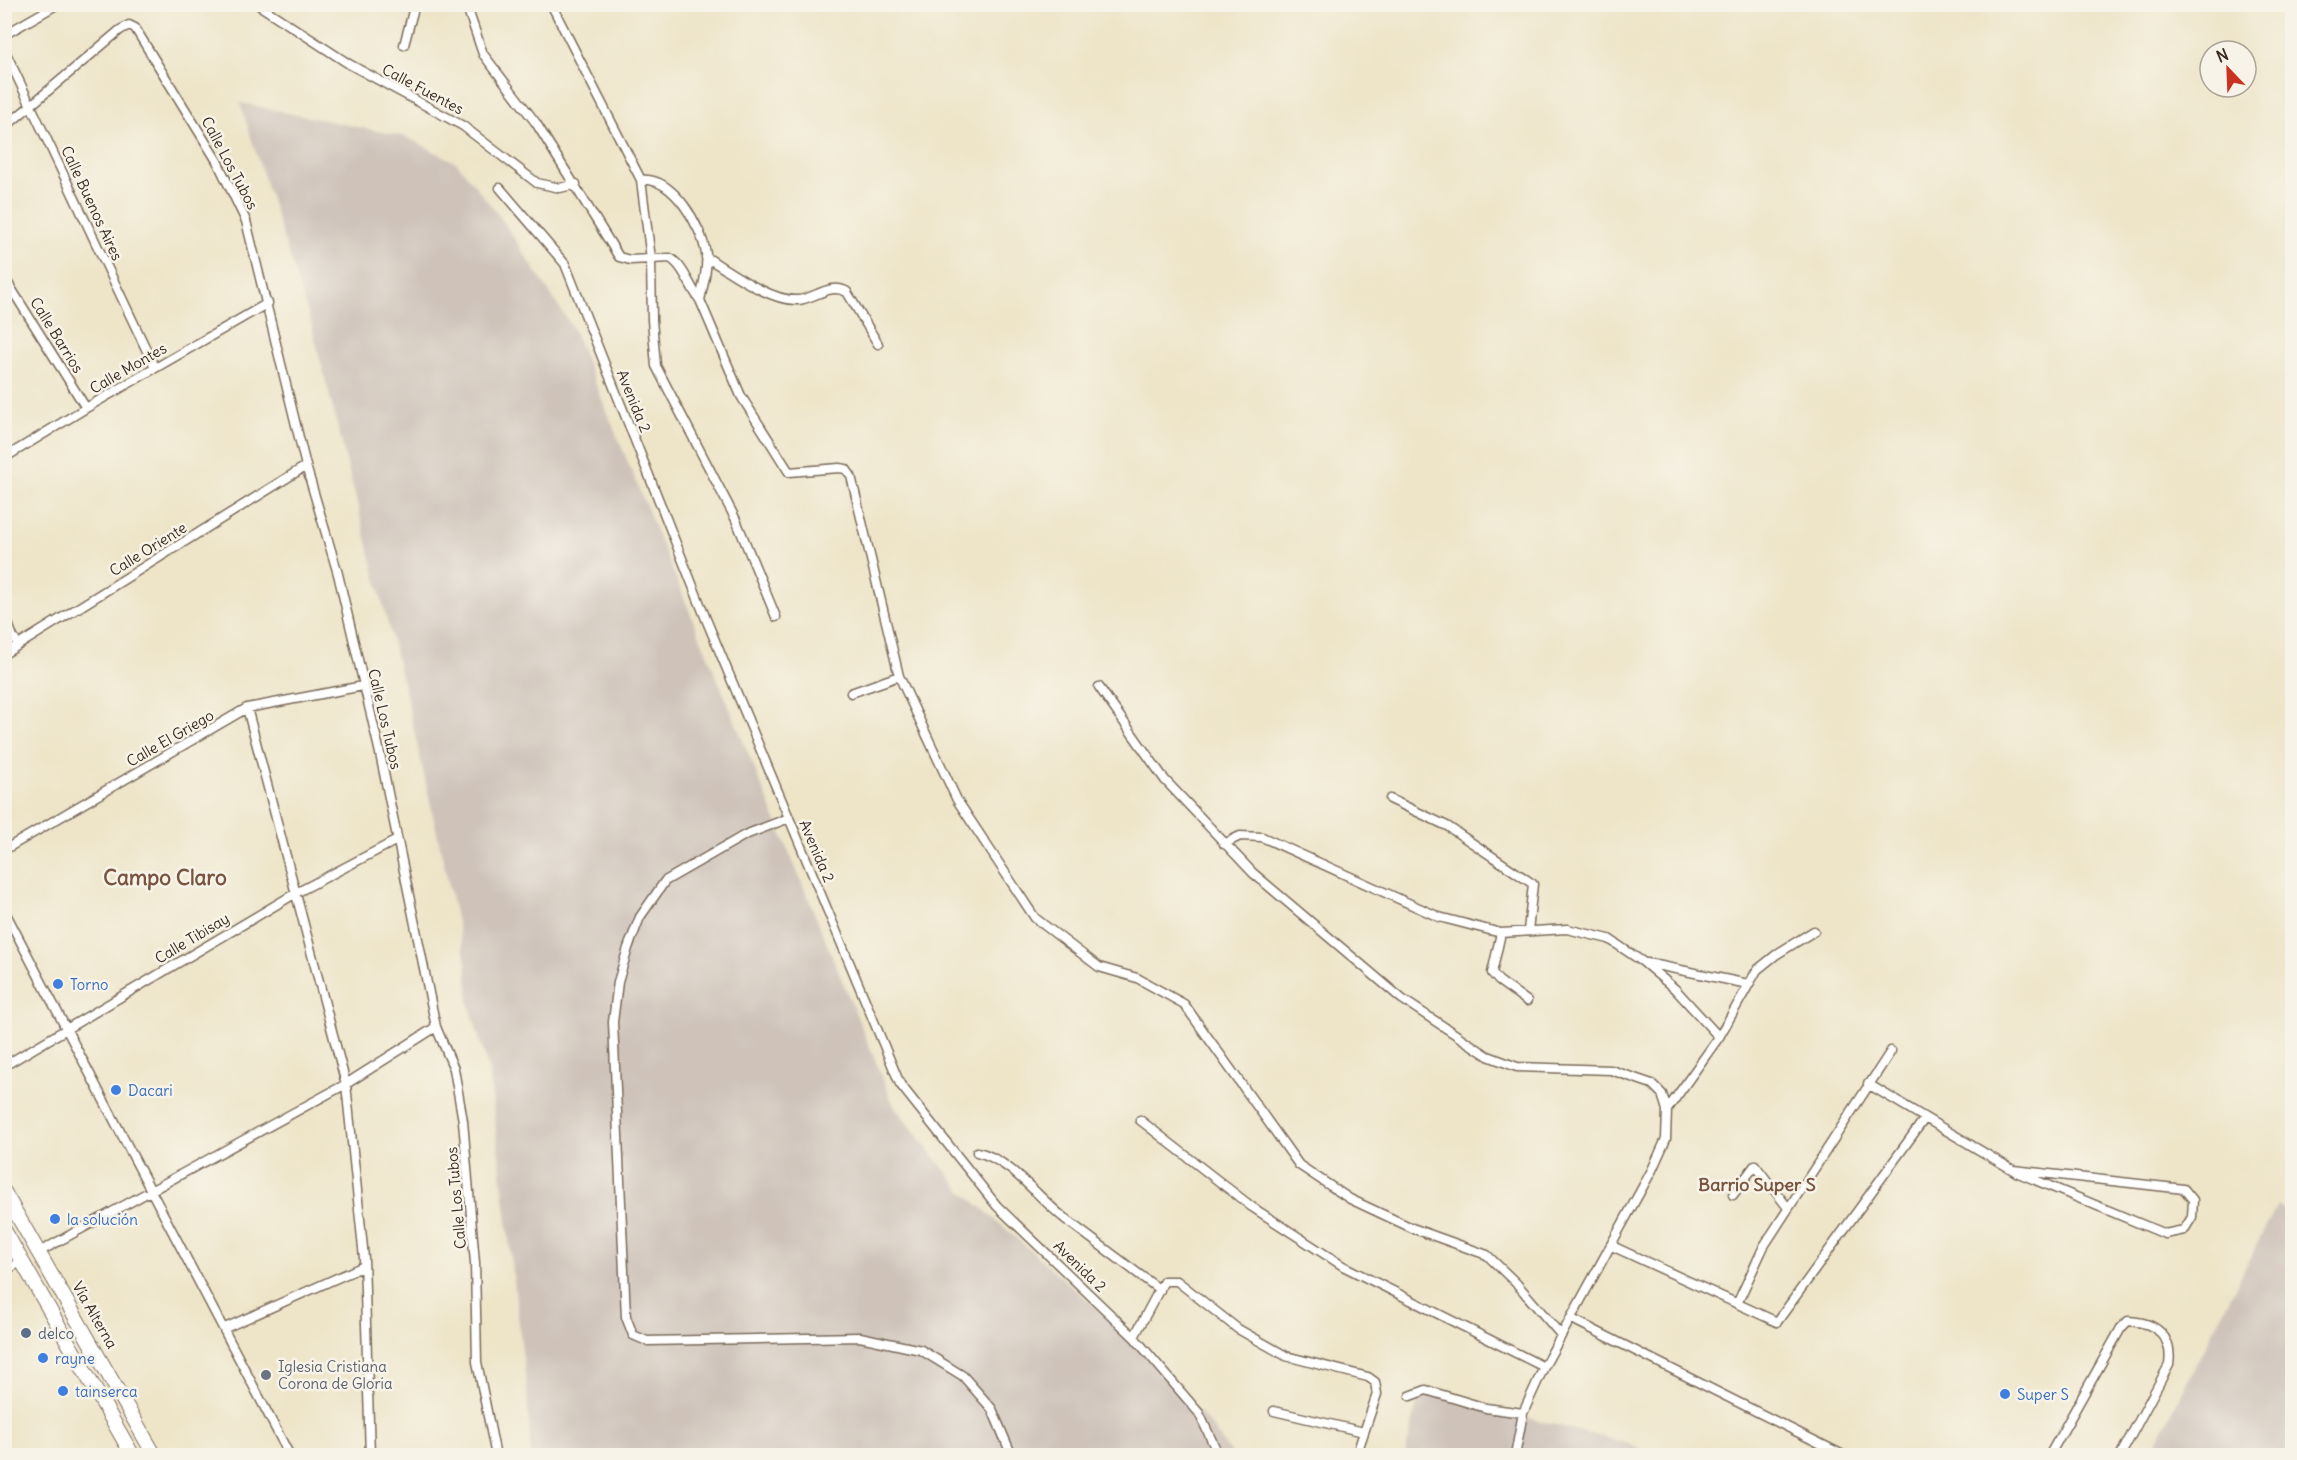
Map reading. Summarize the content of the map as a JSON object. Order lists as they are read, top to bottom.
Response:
{
  "streets": {
    "highway": ["Vía Alterna"],
    "street": [
      "Calle Fuentes",
      "Calle Los Tubos",
      "Calle Buenos Aires",
      "Calle Barrios",
      "Calle Montes",
      "Avenida 2",
      "Calle Oriente",
      "Calle El Griego",
      "Calle Tibisay"
    ]
  },
  "crossings": [
    ["Calle Los Tubos", "Calle Buenos Aires"],
    ["Calle Los Tubos", "Calle Montes"],
    ["Calle Los Tubos", "Calle Oriente"],
    ["Calle Los Tubos", "Calle El Griego"],
    ["Calle Los Tubos", "Calle Tibisay"],
    ["Calle Buenos Aires", "Calle Montes"],
    ["Calle Barrios", "Calle Montes"]
  ],
  "districts": ["Campo Claro", "Barrio Super S"],
  "places": [
    "Torno",
    "Dacari",
    "la solución",
    "delco",
    "rayne",
    "Iglesia Cristiana Corona de Gloria",
    "tainserca",
    "Super S"
  ],
  "north": "top left"
}
